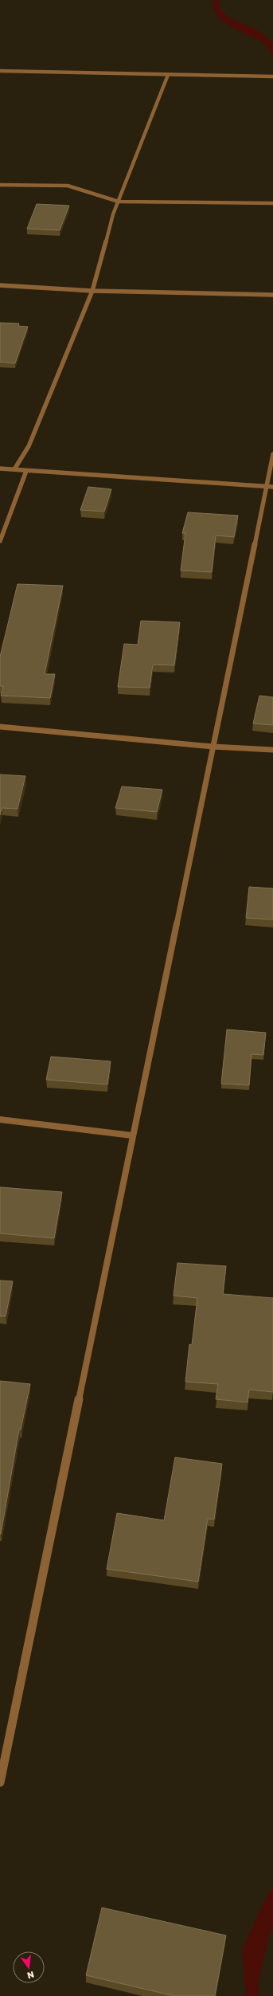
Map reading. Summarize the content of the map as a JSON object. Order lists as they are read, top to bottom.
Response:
{
  "north": "bottom"
}
